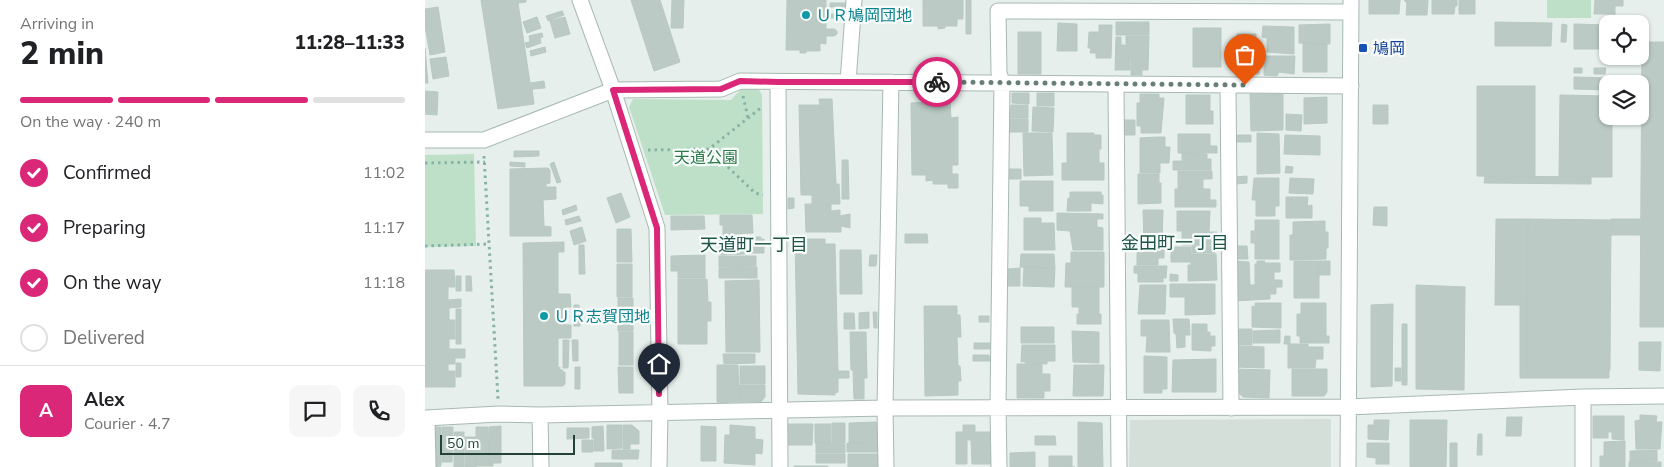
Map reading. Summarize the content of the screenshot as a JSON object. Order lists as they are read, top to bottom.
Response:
{
  "districts": ["金田町一丁目", "天道町一丁目"],
  "parks": ["天道公園"],
  "places": {
    "other": ["ＵＲ鳩岡団地", "ＵＲ志賀団地"],
    "transit": ["鳩岡"]
  },
  "scale_bar": "50 m",
  "page": {
    "heading": ["2 min", "Arriving in", "11:28–11:33"],
    "panel": ["Alex", "Courier · 4.7"],
    "bar": "On the way · 240 m",
    "list": [
      ["Confirmed", "11:02"],
      ["Preparing", "11:17"],
      ["On the way", "11:18"],
      "Delivered"
    ],
    "round": "A",
    "scale": "50 m"
  }
}
